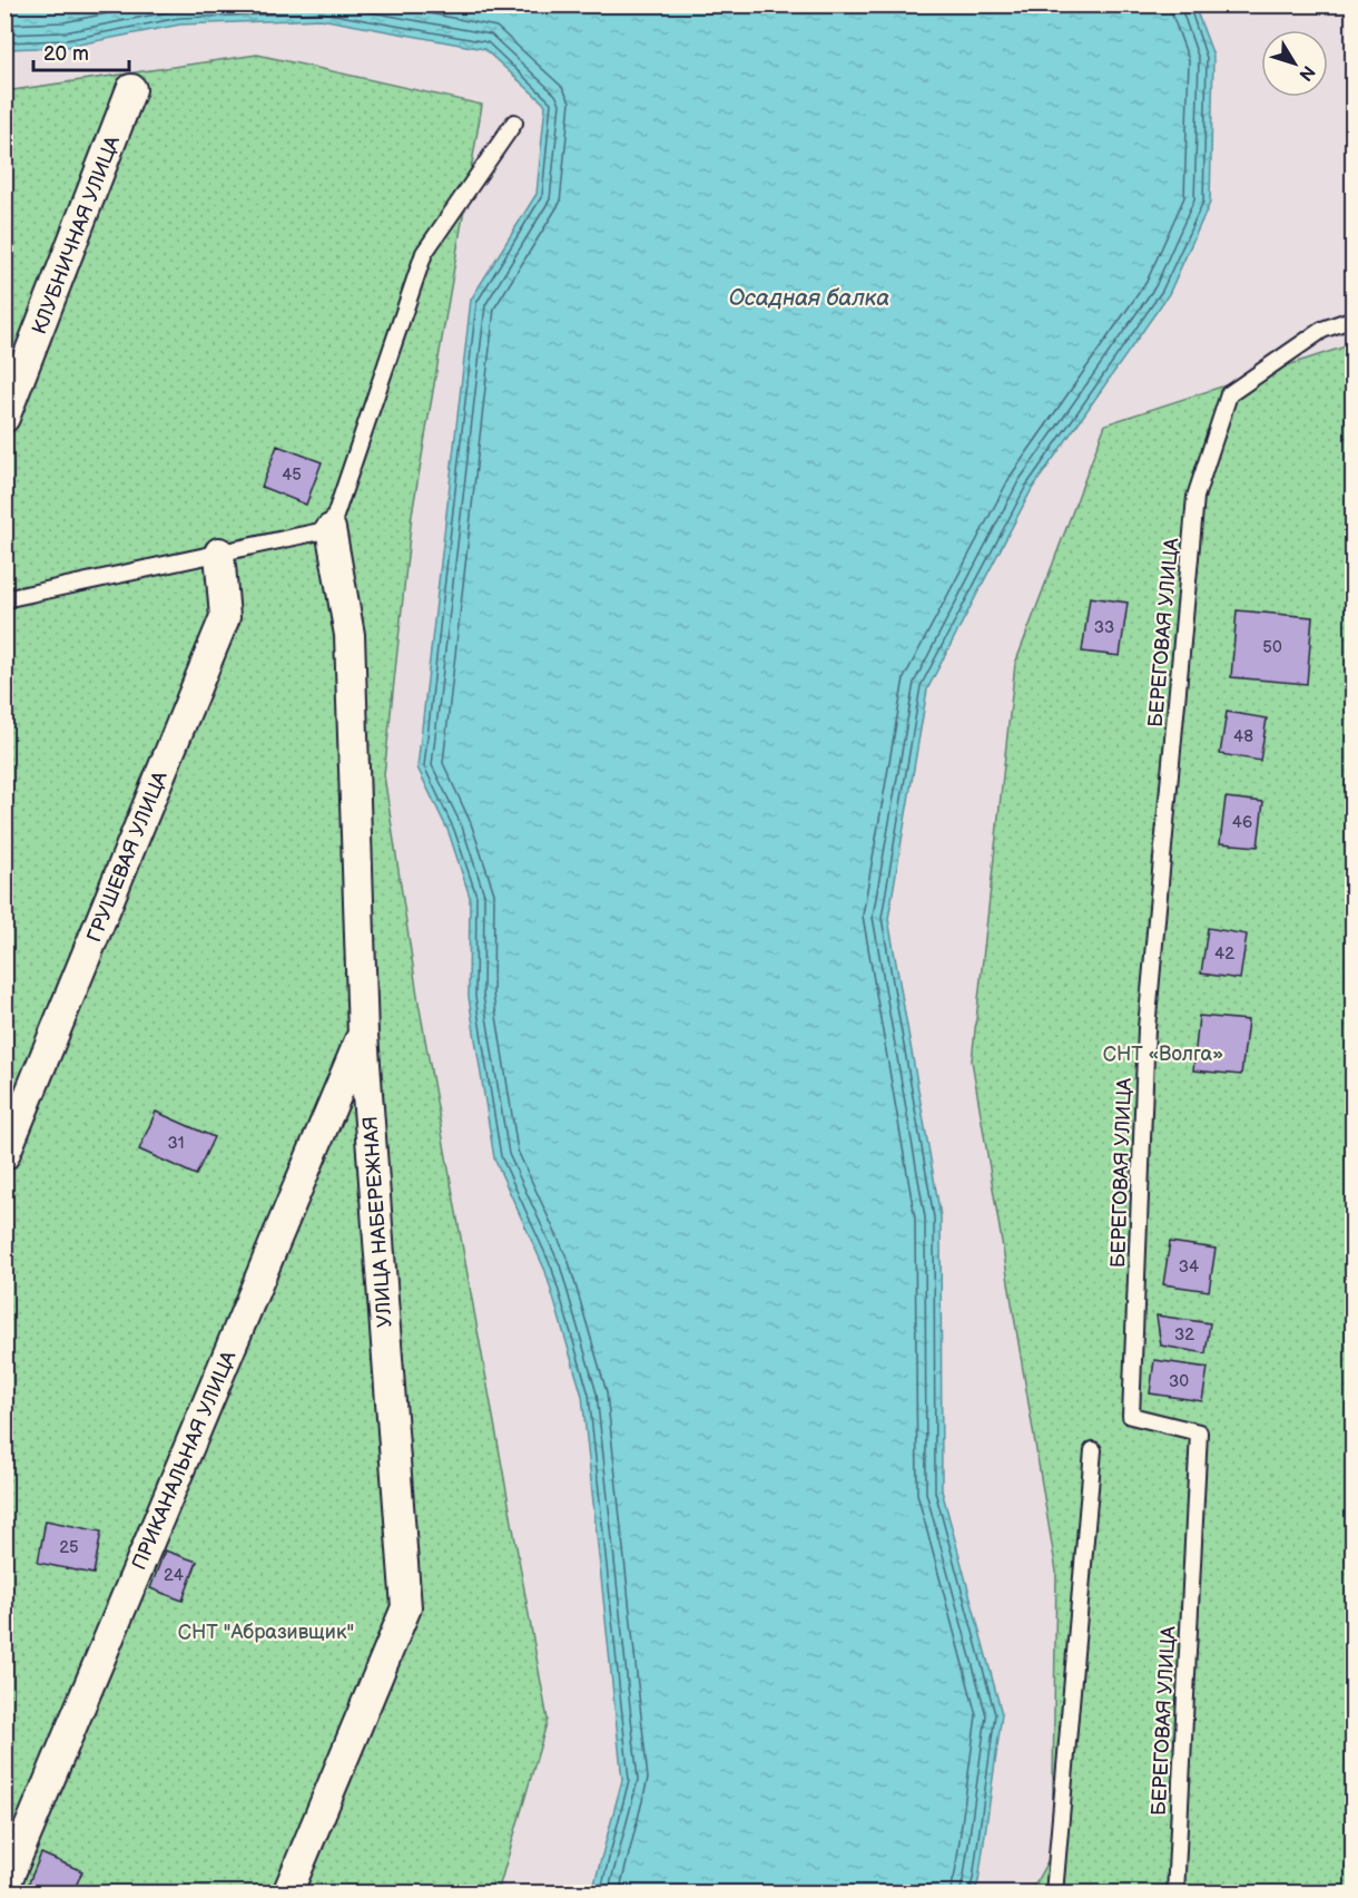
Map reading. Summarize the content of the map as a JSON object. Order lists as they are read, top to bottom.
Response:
{
  "streets": {
    "street": [
      "КЛУБНИЧНАЯ УЛИЦА",
      "ГРУШЕВАЯ УЛИЦА",
      "УЛИЦА НАБЕРЕЖНАЯ",
      "ПРИКАНАЛЬНАЯ УЛИЦА"
    ],
    "lane": ["БЕРЕГОВАЯ УЛИЦА"]
  },
  "crossings": [
    ["УЛИЦА НАБЕРЕЖНАЯ", "ПРИКАНАЛЬНАЯ УЛИЦА"]
  ],
  "water": ["Осадная балка"],
  "parks": ["СНТ «Волга»", "СНТ \"Абразивщик\""],
  "house_numbers": [
    "45",
    "33",
    "50",
    "48",
    "46",
    "42",
    "31",
    "34",
    "32",
    "30",
    "25",
    "24"
  ],
  "scale_bar": "20 m",
  "north": "bottom right"
}
